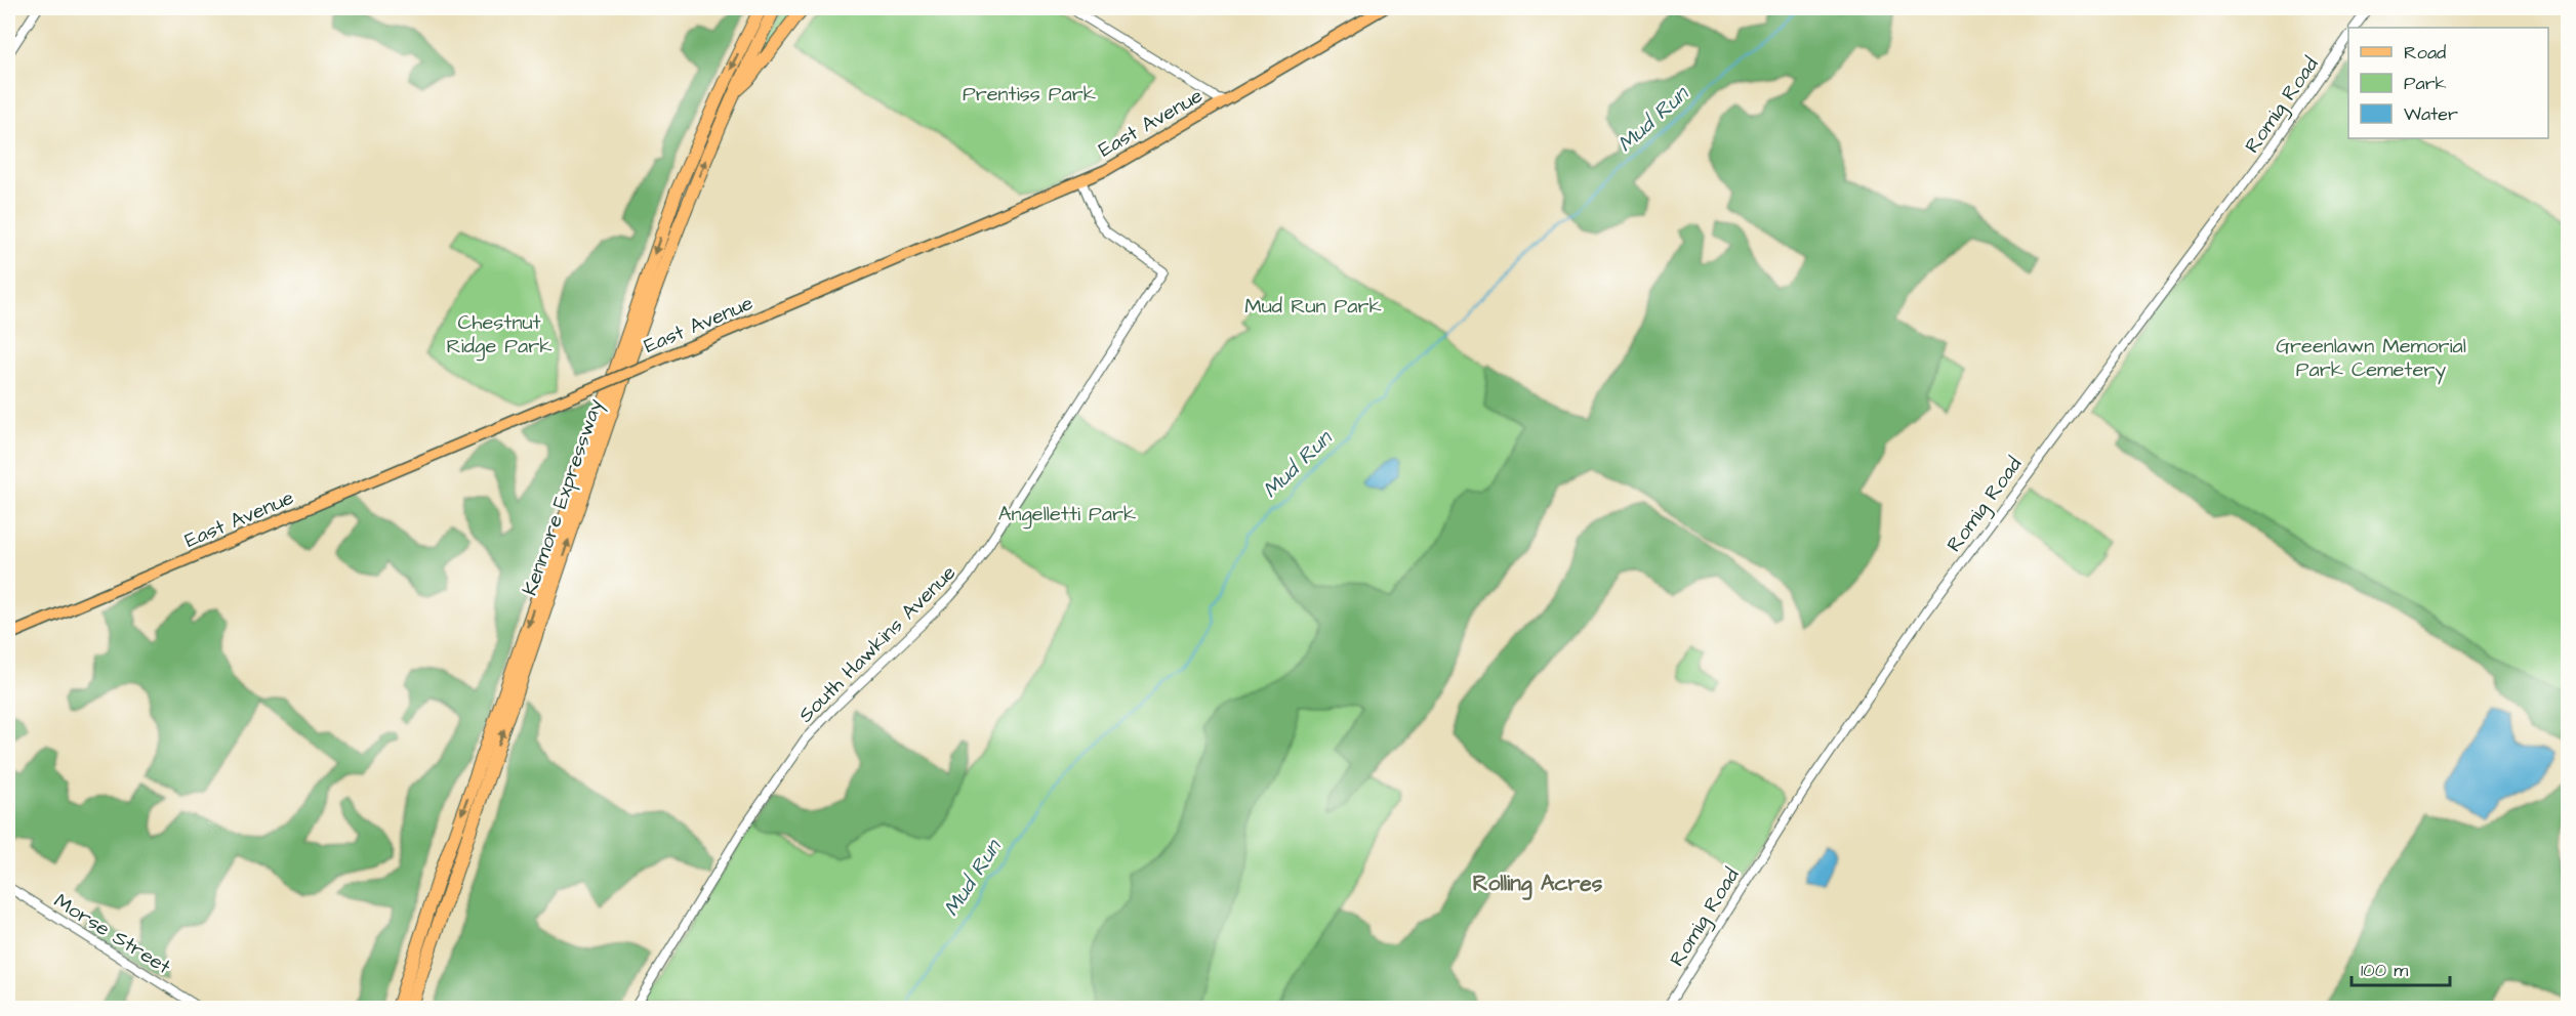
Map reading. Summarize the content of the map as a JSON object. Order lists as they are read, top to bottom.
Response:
{
  "streets": {
    "highway": ["Kenmore Expressway"],
    "main road": ["East Avenue"],
    "street": ["Romig Road", "South Hawkins Avenue", "Morse Street"]
  },
  "crossings": [
    ["East Avenue", "South Hawkins Avenue"]
  ],
  "districts": ["Rolling Acres"],
  "water": ["Mud Run"],
  "parks": [
    "Prentiss Park",
    "Mud Run Park",
    "Chestnut Ridge Park",
    "Greenlawn Memorial Park Cemetery",
    "Angelletti Park"
  ],
  "legend": ["Road", "Park", "Water"],
  "scale_bar": "100 m"
}
